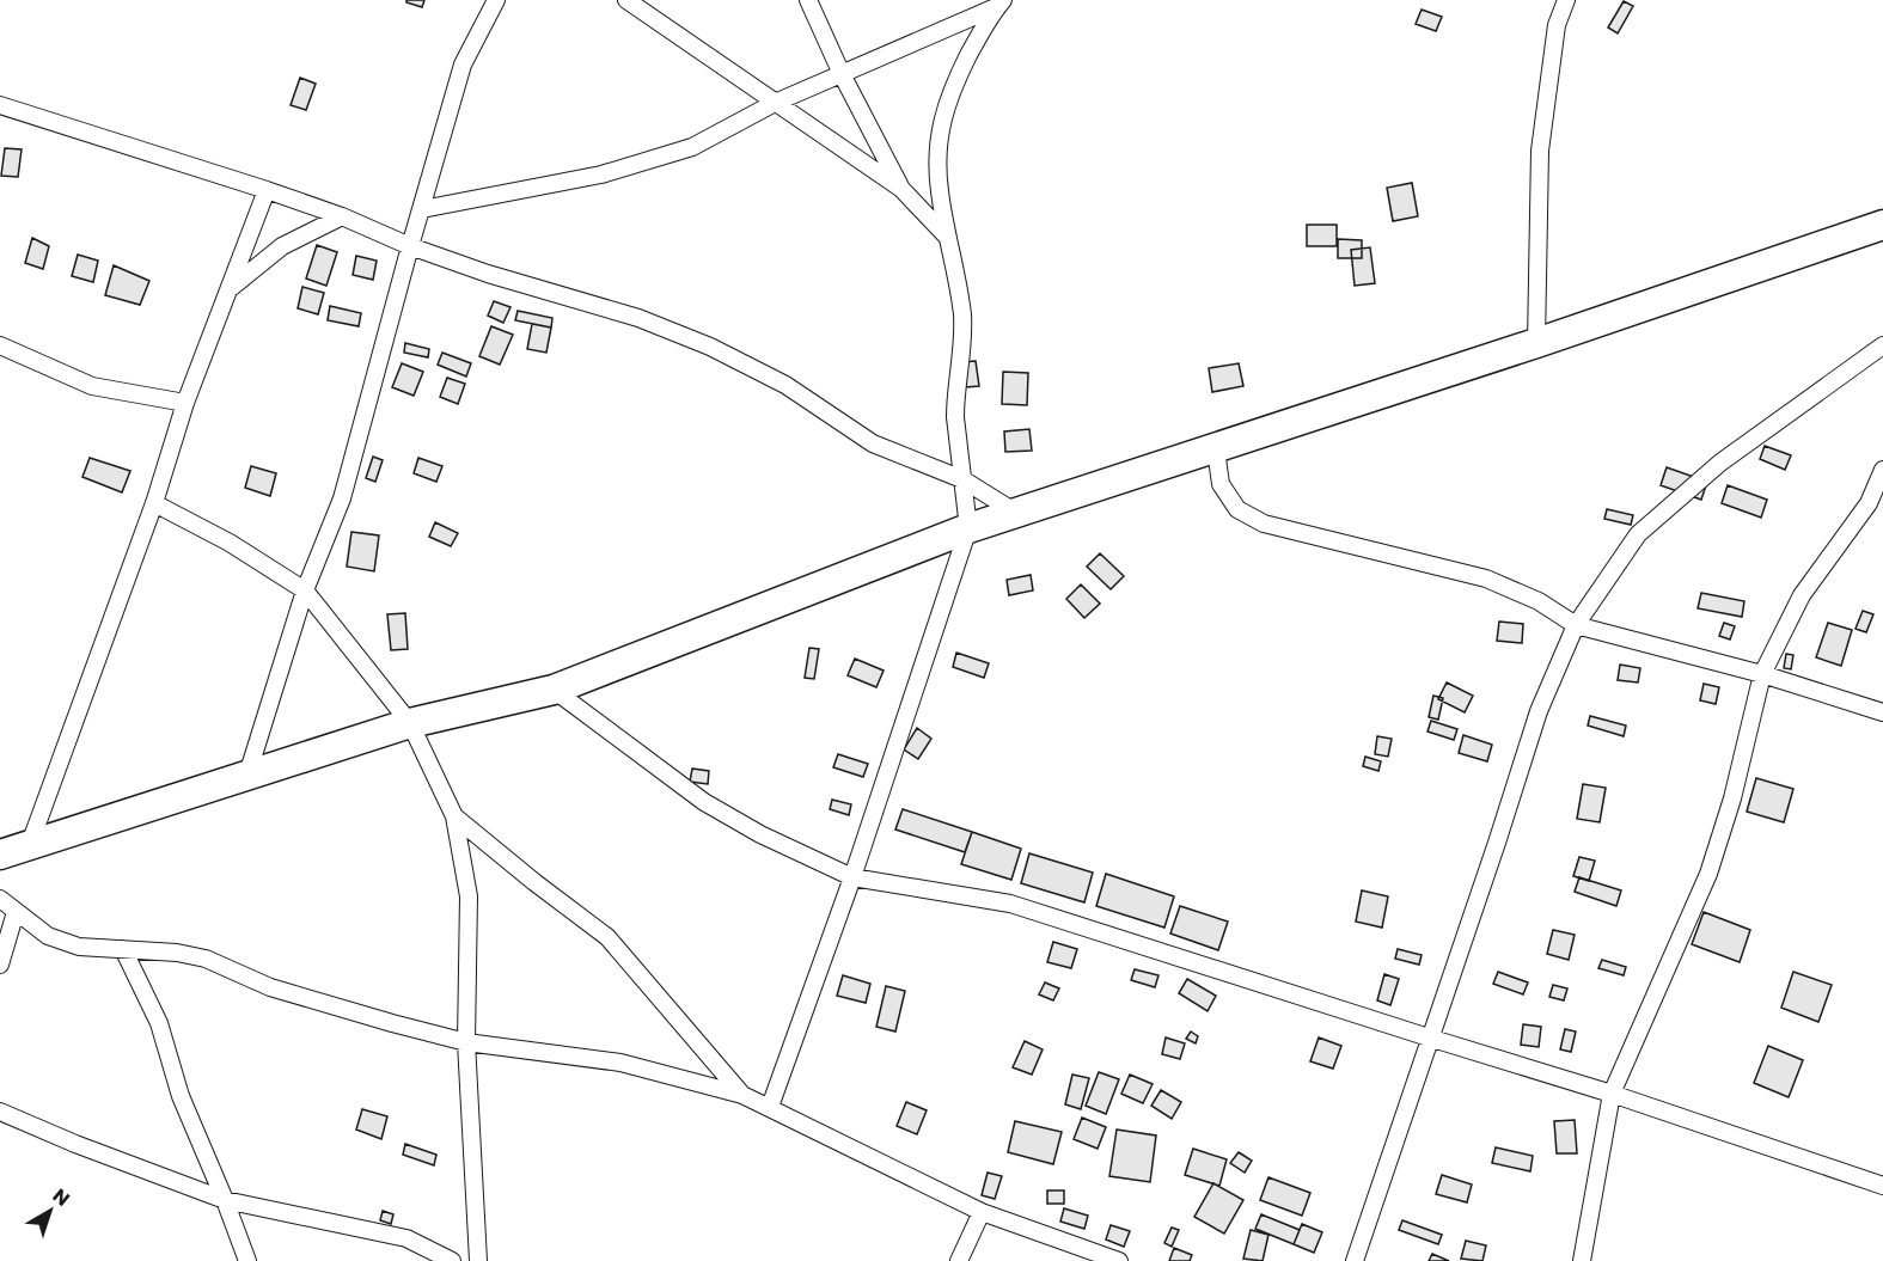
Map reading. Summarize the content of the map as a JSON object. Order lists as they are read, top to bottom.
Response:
{
  "north": "top right"
}
